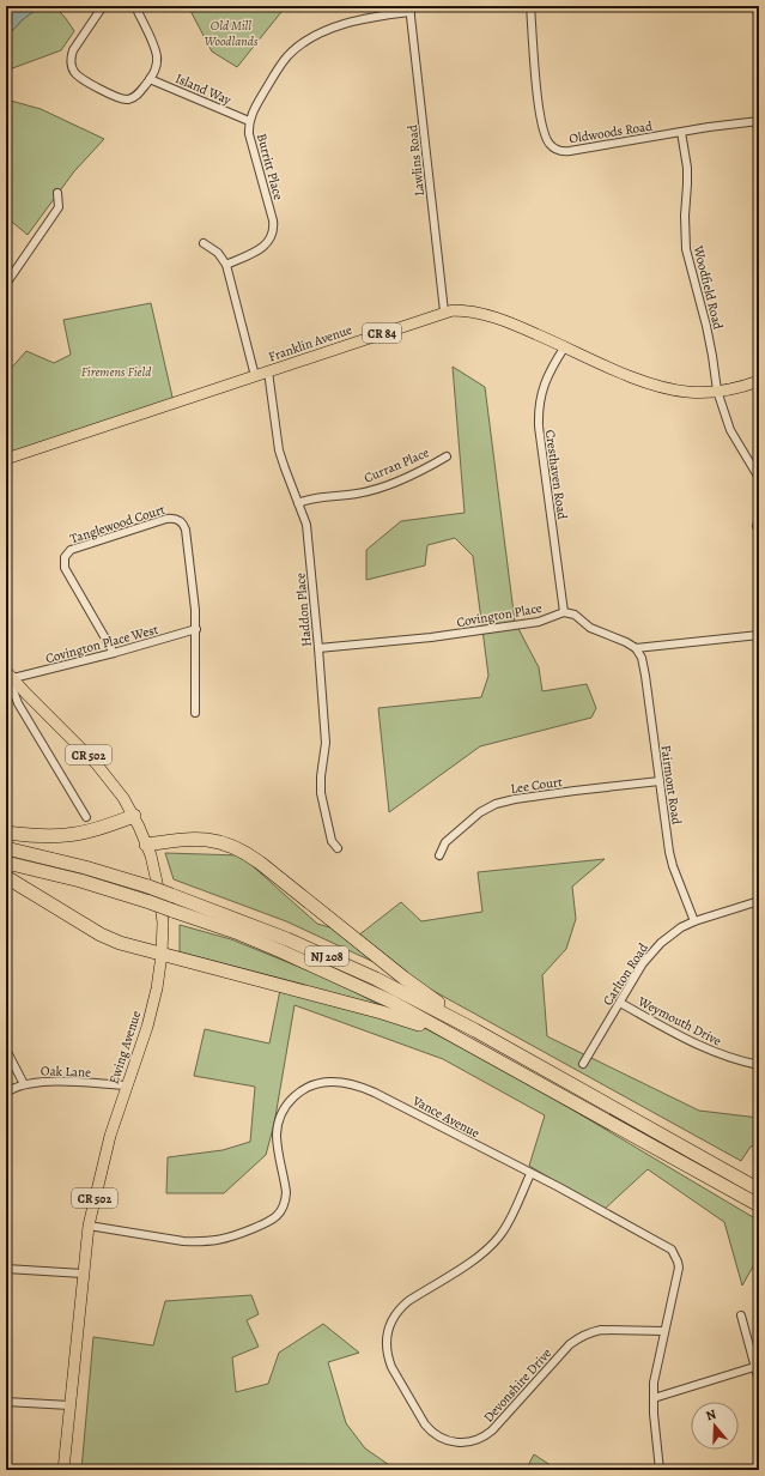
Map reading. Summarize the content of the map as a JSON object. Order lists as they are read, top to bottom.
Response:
{
  "streets": {
    "highway": ["NJ 208"],
    "main road": [
      "CR 84",
      "Franklin Avenue",
      "CR 502",
      "Ewing Avenue"
    ],
    "street": [
      "Island Way",
      "Oldwoods Road",
      "Lawlins Road",
      "Burritt Place",
      "Woodfield Road",
      "Curran Place",
      "Cresthaven Road",
      "Tanglewood Court",
      "Haddon Place",
      "Covington Place",
      "Covington Place West",
      "Lee Court",
      "Fairmont Road",
      "Carlton Road",
      "Weymouth Drive",
      "Oak Lane",
      "Vance Avenue",
      "Devonshire Drive"
    ]
  },
  "crossings": [
    ["Island Way", "Burritt Place"],
    ["Oldwoods Road", "Woodfield Road"],
    ["Lawlins Road", "Burritt Place"],
    ["Lawlins Road", "Franklin Avenue"],
    ["Woodfield Road", "Franklin Avenue"],
    ["Franklin Avenue", "Cresthaven Road"],
    ["Franklin Avenue", "Haddon Place"],
    ["Curran Place", "Haddon Place"],
    ["Cresthaven Road", "Covington Place"],
    ["Tanglewood Court", "Covington Place West"],
    ["Haddon Place", "Covington Place"],
    ["Covington Place West", "Ewing Avenue"],
    ["Lee Court", "Fairmont Road"],
    ["Fairmont Road", "Carlton Road"],
    ["Carlton Road", "Weymouth Drive"],
    ["Ewing Avenue", "Oak Lane"],
    ["Ewing Avenue", "Vance Avenue"],
    ["Vance Avenue", "Devonshire Drive"]
  ],
  "parks": ["Old Mill Woodlands", "Firemens Field"],
  "north": "top"
}
